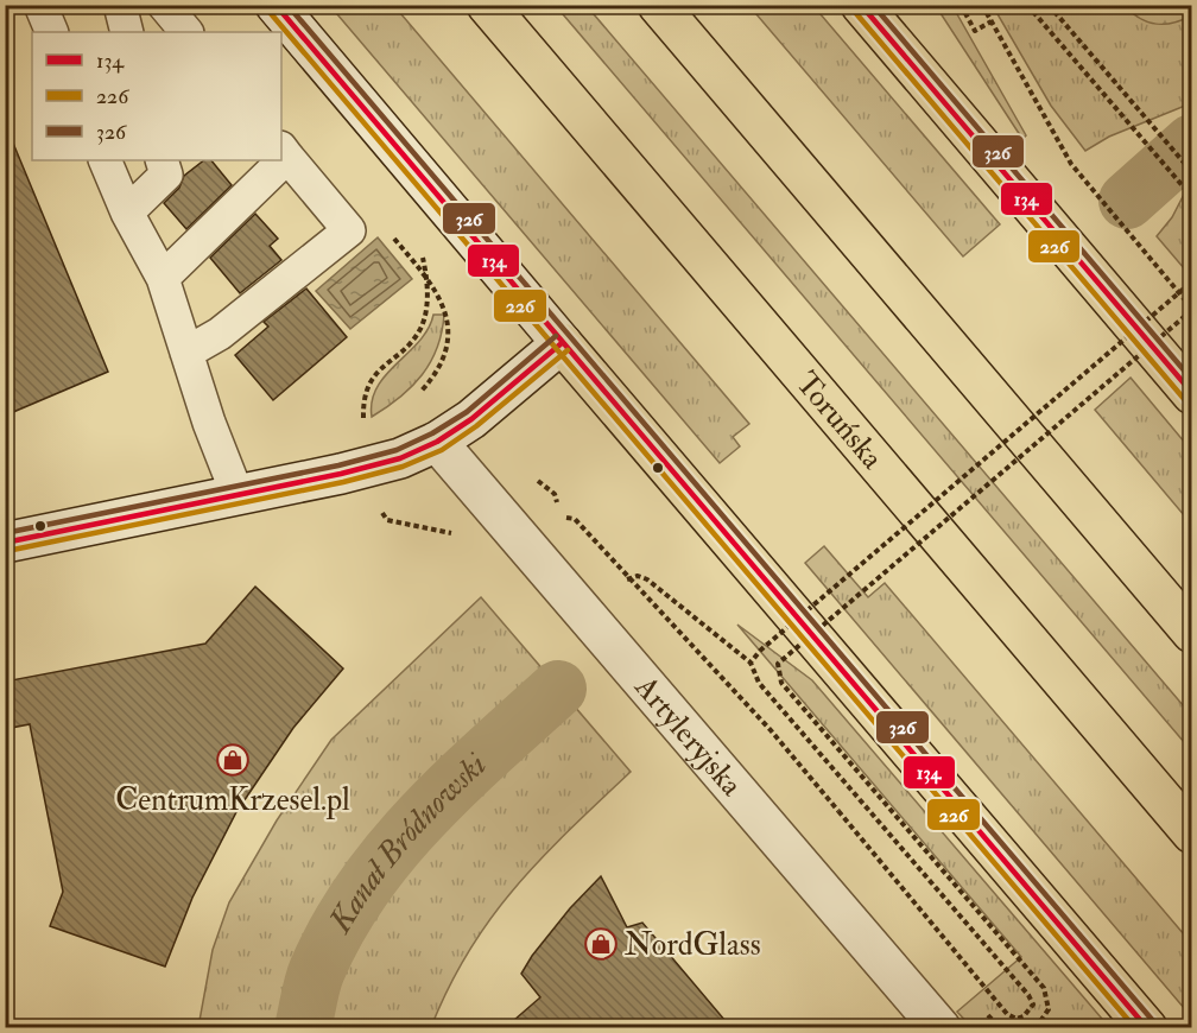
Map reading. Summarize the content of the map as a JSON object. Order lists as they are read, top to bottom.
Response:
{
  "streets": {
    "highway": ["Toruńska"],
    "street": ["Artyleryjska"]
  },
  "water": ["Kanał Bródnowski"],
  "places": {
    "shop": ["CentrumKrzesel.pl", "NordGlass"]
  },
  "lines": ["transit line 134", "transit line 326", "transit line 226"],
  "legend": ["134", "226", "326"]
}
